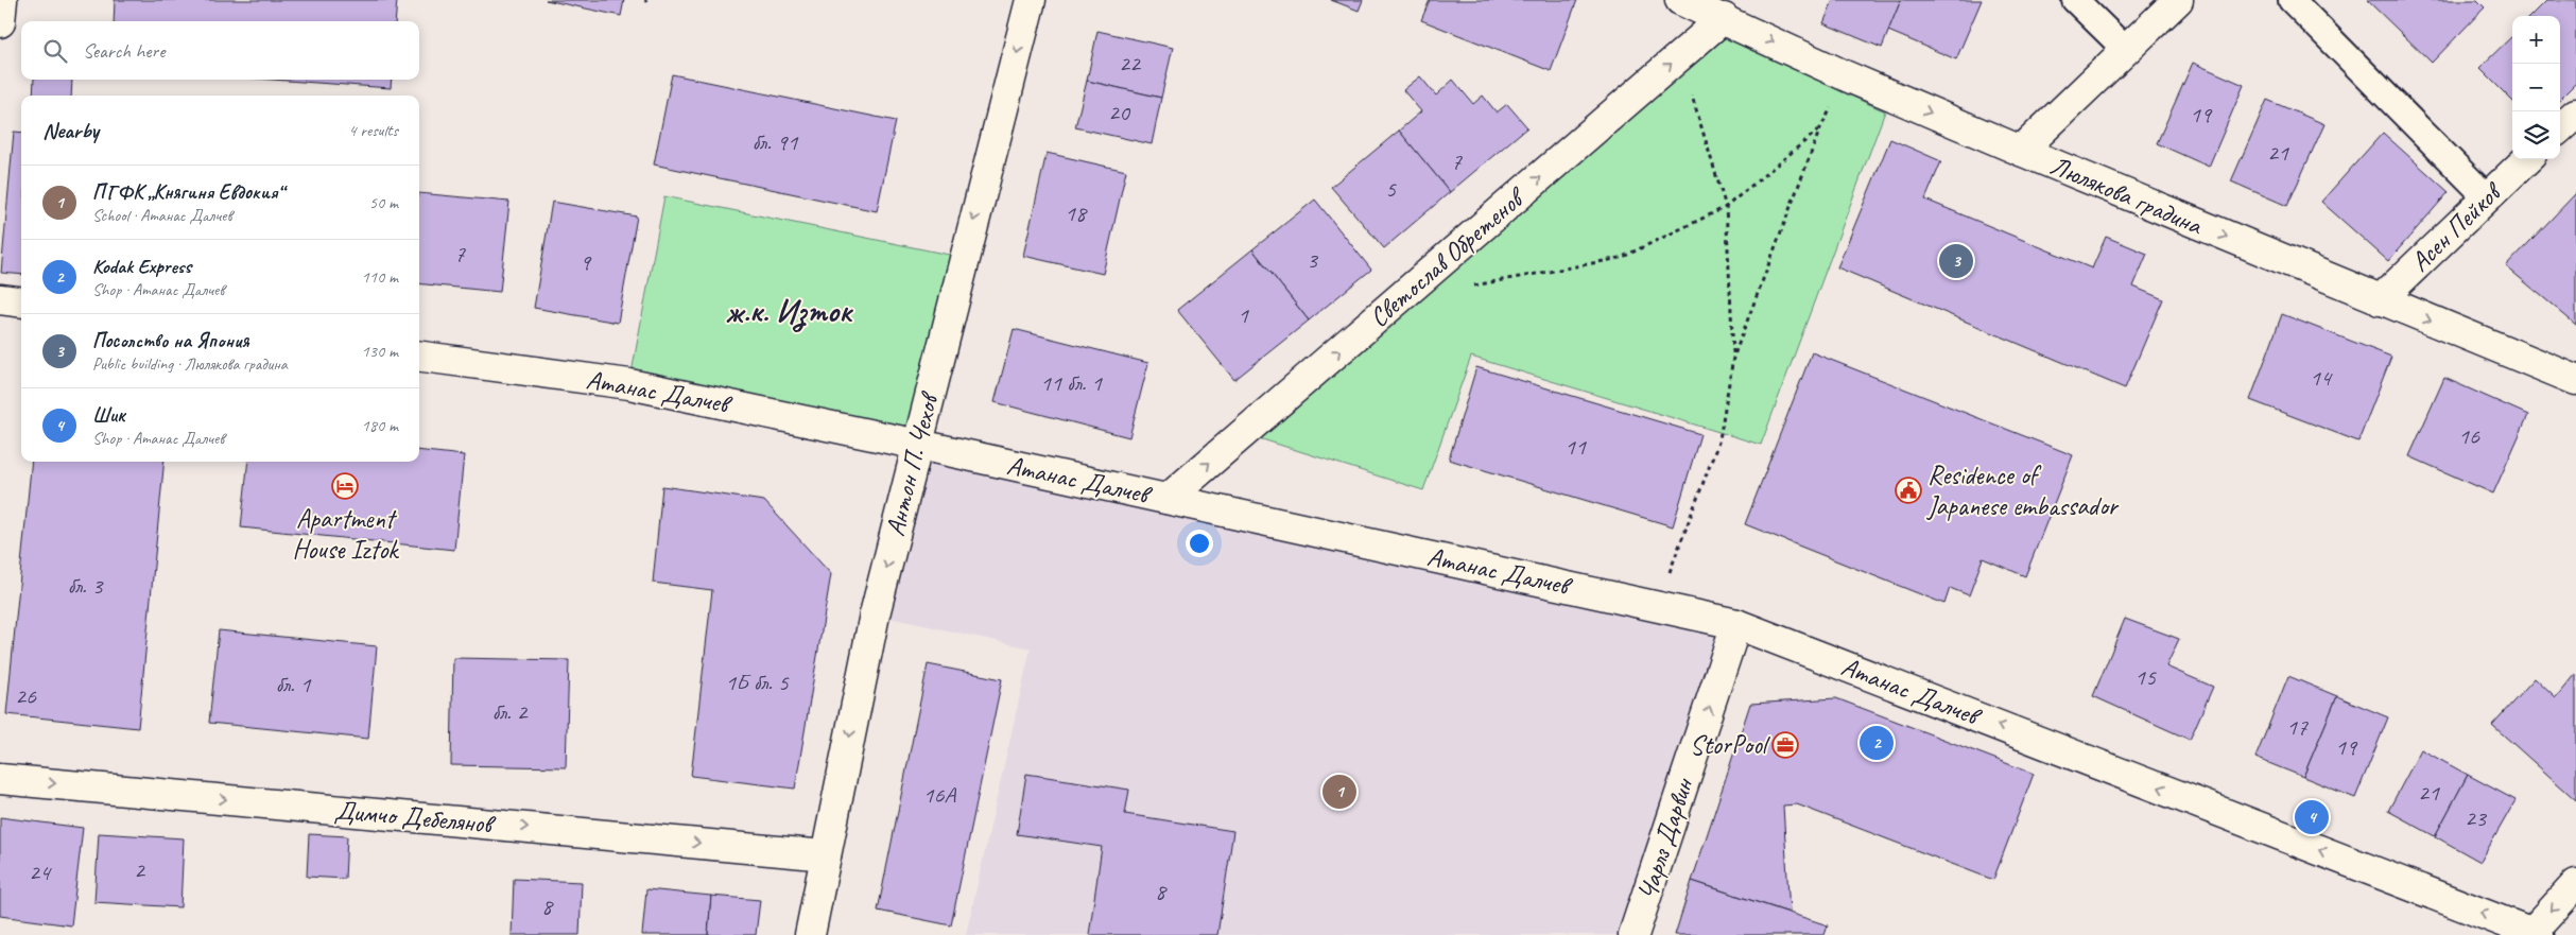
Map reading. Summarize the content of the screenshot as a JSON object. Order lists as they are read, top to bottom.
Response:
{
  "streets": {
    "street": [
      "Люлякова градина",
      "Асен Пейков",
      "Светослав Обретенов",
      "Атанас Далчев",
      "Антон П. Чехов",
      "Димчо Дебелянов",
      "Чарлз Дарвин"
    ]
  },
  "crossings": [
    ["Люлякова градина", "Асен Пейков"],
    ["Люлякова градина", "Светослав Обретенов"],
    ["Светослав Обретенов", "Атанас Далчев"],
    ["Атанас Далчев", "Антон П. Чехов"],
    ["Атанас Далчев", "Чарлз Дарвин"],
    ["Антон П. Чехов", "Димчо Дебелянов"]
  ],
  "one_way": [
    "Люлякова градина",
    "Светослав Обретенов",
    "Атанас Далчев",
    "Антон П. Чехов",
    "Димчо Дебелянов",
    "Чарлз Дарвин"
  ],
  "districts": ["ж.к. Изток"],
  "places": {
    "hotel": ["Apartment House Iztok"],
    "public building": ["Residence of Japanese embassador"],
    "office": ["StorPool"]
  },
  "house_numbers": [
    "22",
    "20",
    "19",
    "бл. 91",
    "21",
    "7",
    "5",
    "18",
    "7",
    "3",
    "9",
    "1",
    "14",
    "11 бл. 1",
    "16",
    "11",
    "бл. 3",
    "15",
    "1Б бл. 5",
    "бл. 1",
    "26",
    "бл. 2",
    "17",
    "19",
    "21",
    "16А",
    "23",
    "2",
    "24",
    "8",
    "8"
  ],
  "page": {
    "map_buttons": ["+", "−"],
    "search": "Search here",
    "heading": ["Nearby", "4 results"],
    "list": [
      {
        "mark": "1",
        "name": "ПГФК „Княгиня Евдокия“",
        "note": "School · Атанас Далчев",
        "value": "50 m"
      },
      {
        "mark": "2",
        "name": "Kodak Express",
        "note": "Shop · Атанас Далчев",
        "value": "110 m"
      },
      {
        "mark": "3",
        "name": "Посолство на Япония",
        "note": "Public building · Люлякова градина",
        "value": "130 m"
      },
      {
        "mark": "4",
        "name": "Шик",
        "note": "Shop · Атанас Далчев",
        "value": "180 m"
      }
    ],
    "pins": [
      "3",
      "2",
      "1",
      "4"
    ]
  }
}
